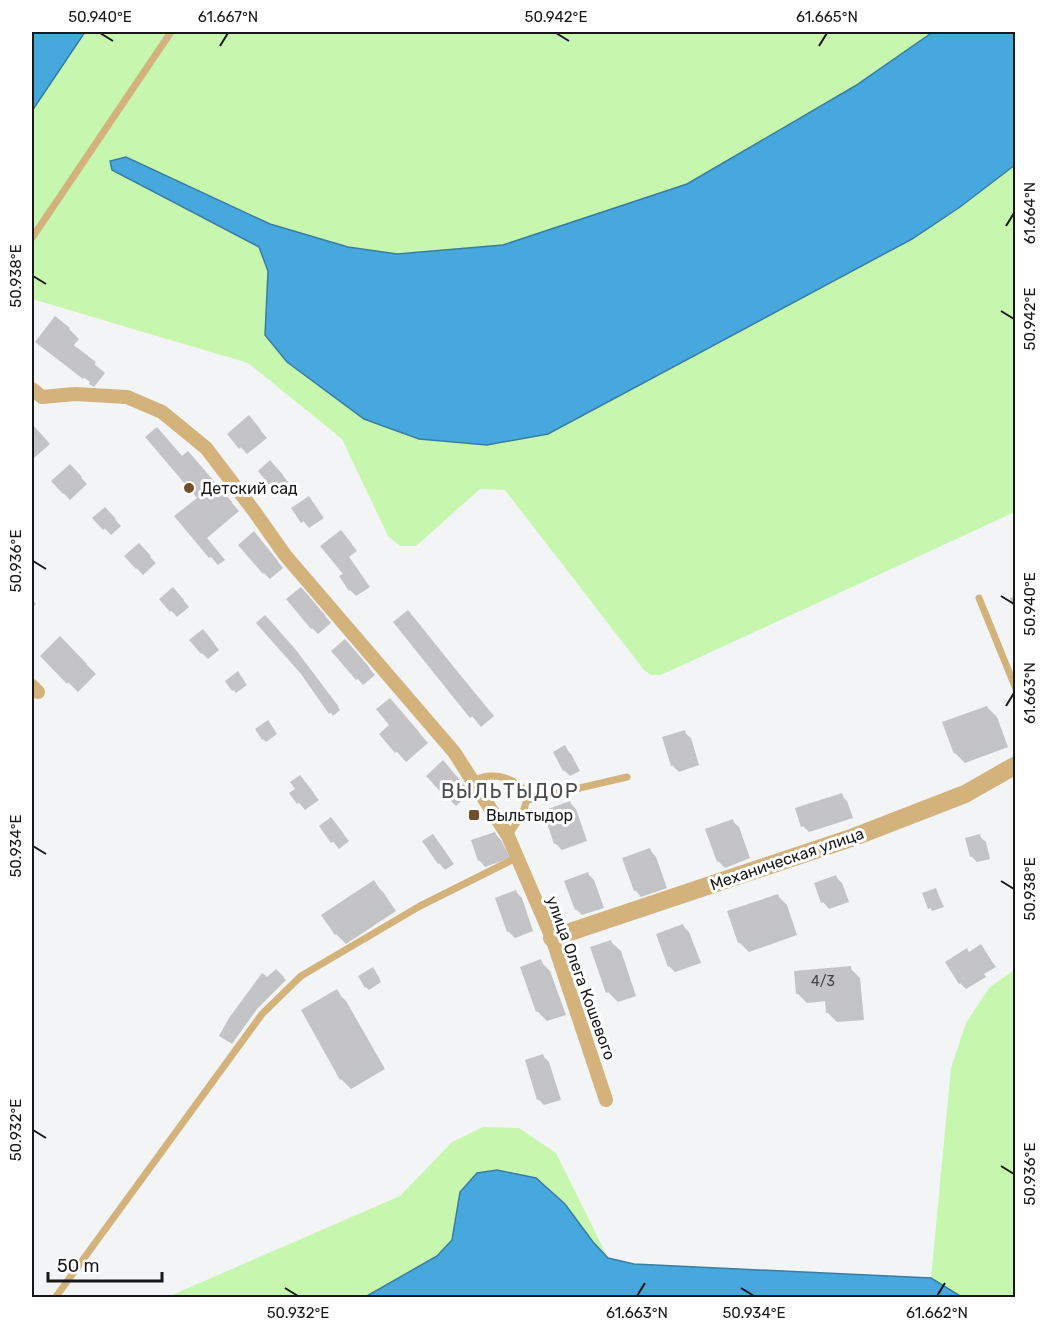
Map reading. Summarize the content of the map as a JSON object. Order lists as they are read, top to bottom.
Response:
{
  "streets": {
    "street": ["Механическая улица", "улица Олега Кошевого"]
  },
  "crossings": [
    ["Механическая улица", "улица Олега Кошевого"]
  ],
  "districts": ["ВЫЛЬТЫДОР"],
  "places": {
    "other": ["Детский сад"],
    "transit": ["Выльтыдор"]
  },
  "house_numbers": ["4/3"],
  "scale_bar": "50 m",
  "coordinates": [
    "50.940°E",
    "61.667°N",
    "50.942°E",
    "61.665°N",
    "61.664°N",
    "50.938°E",
    "50.936°E",
    "61.663°N",
    "50.934°E",
    "50.932°E",
    "61.662°N"
  ]
}
